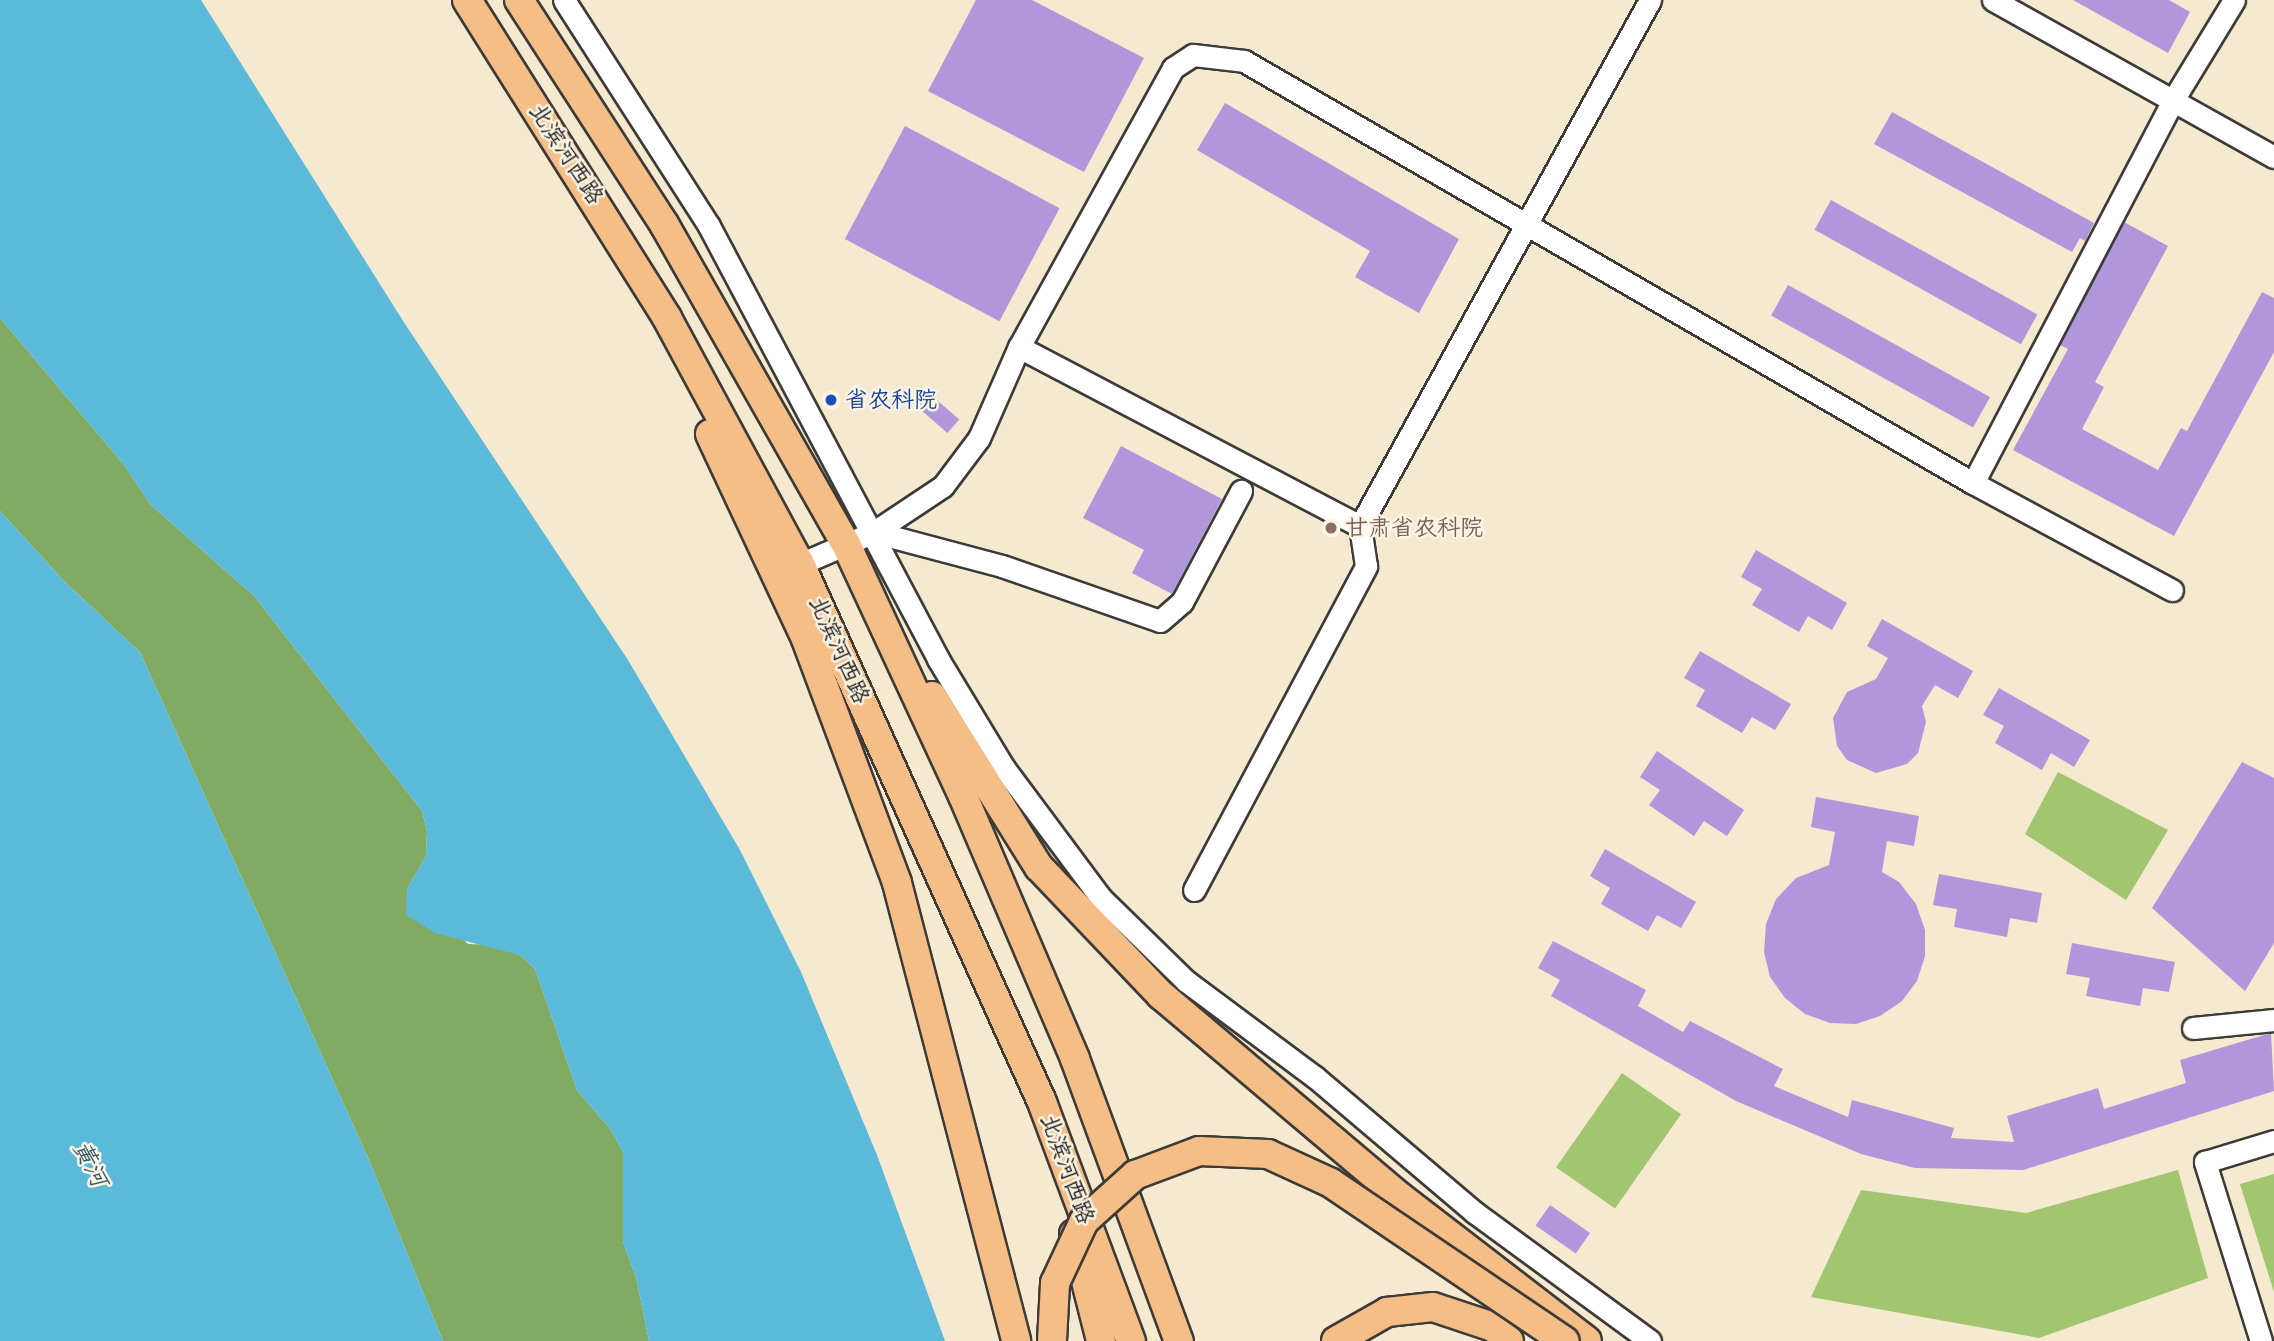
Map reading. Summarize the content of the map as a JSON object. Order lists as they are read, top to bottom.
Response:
{
  "streets": {
    "main road": ["北滨河西路"]
  },
  "water": ["黄河"],
  "places": ["省农科院", "甘肃省农科院"]
}
